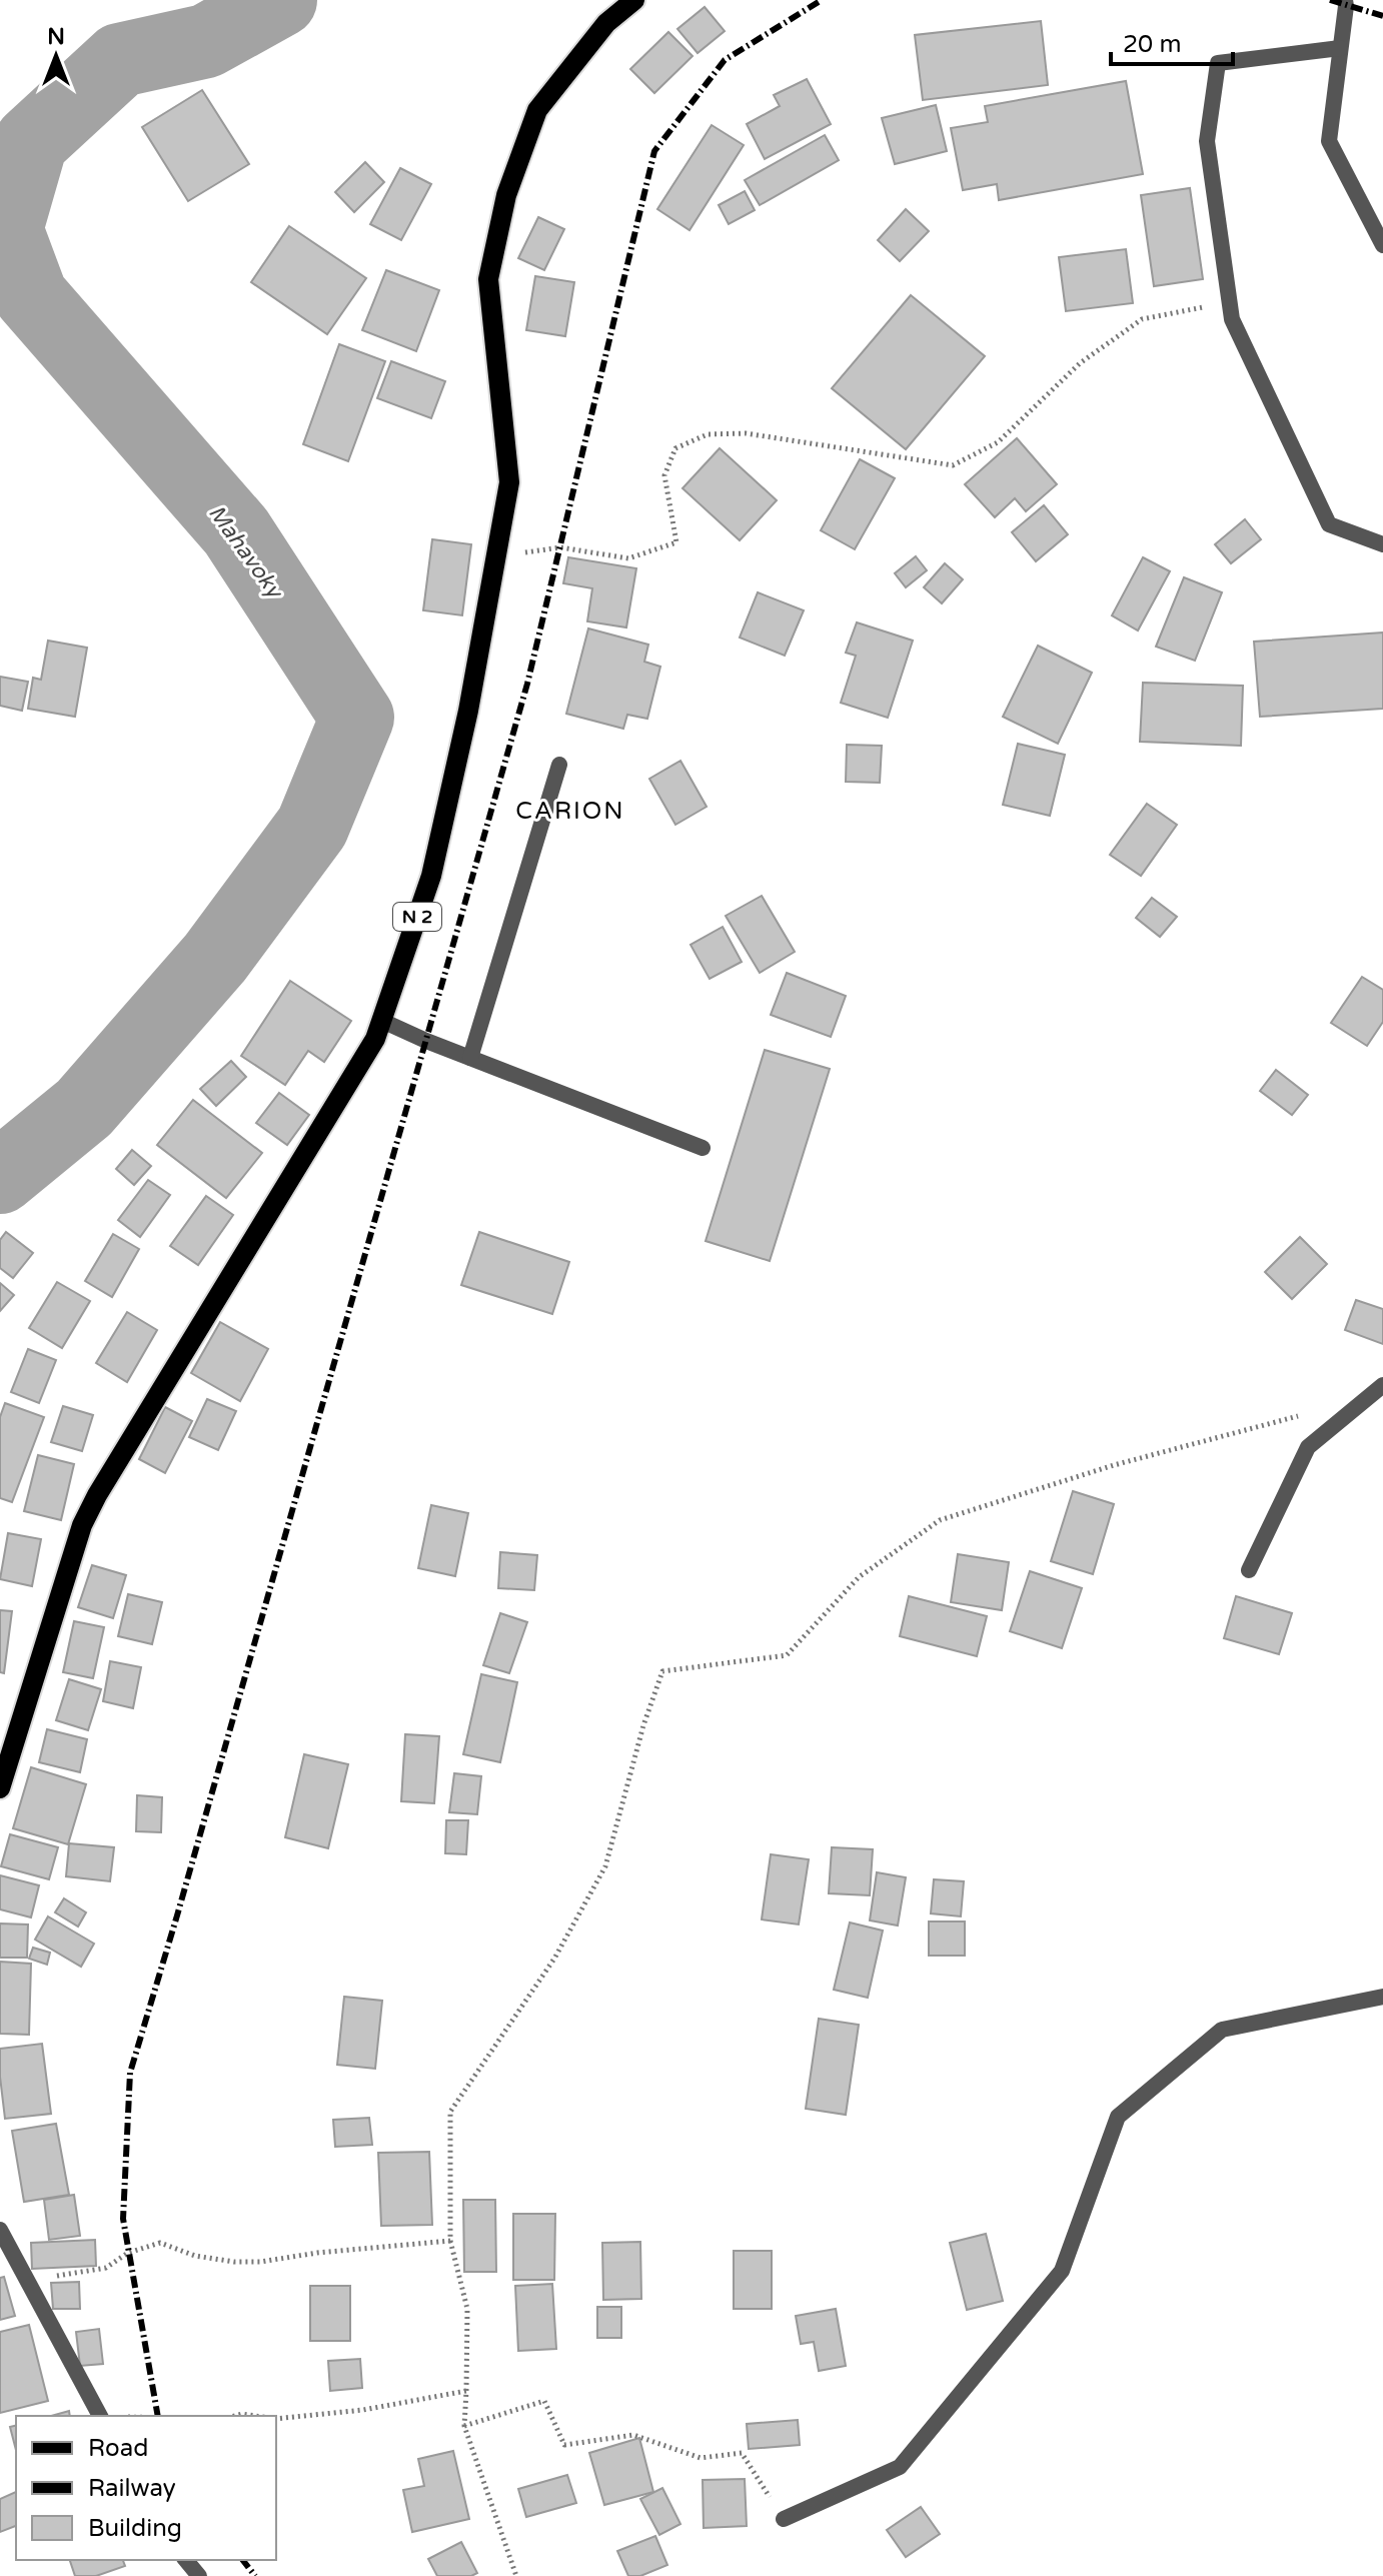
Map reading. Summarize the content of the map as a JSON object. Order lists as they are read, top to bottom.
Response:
{
  "streets": {
    "main road": ["N 2"]
  },
  "districts": ["CARION"],
  "water": ["Mahavoky"],
  "legend": ["Road", "Railway", "Building"],
  "scale_bar": "20 m",
  "north": "top"
}
